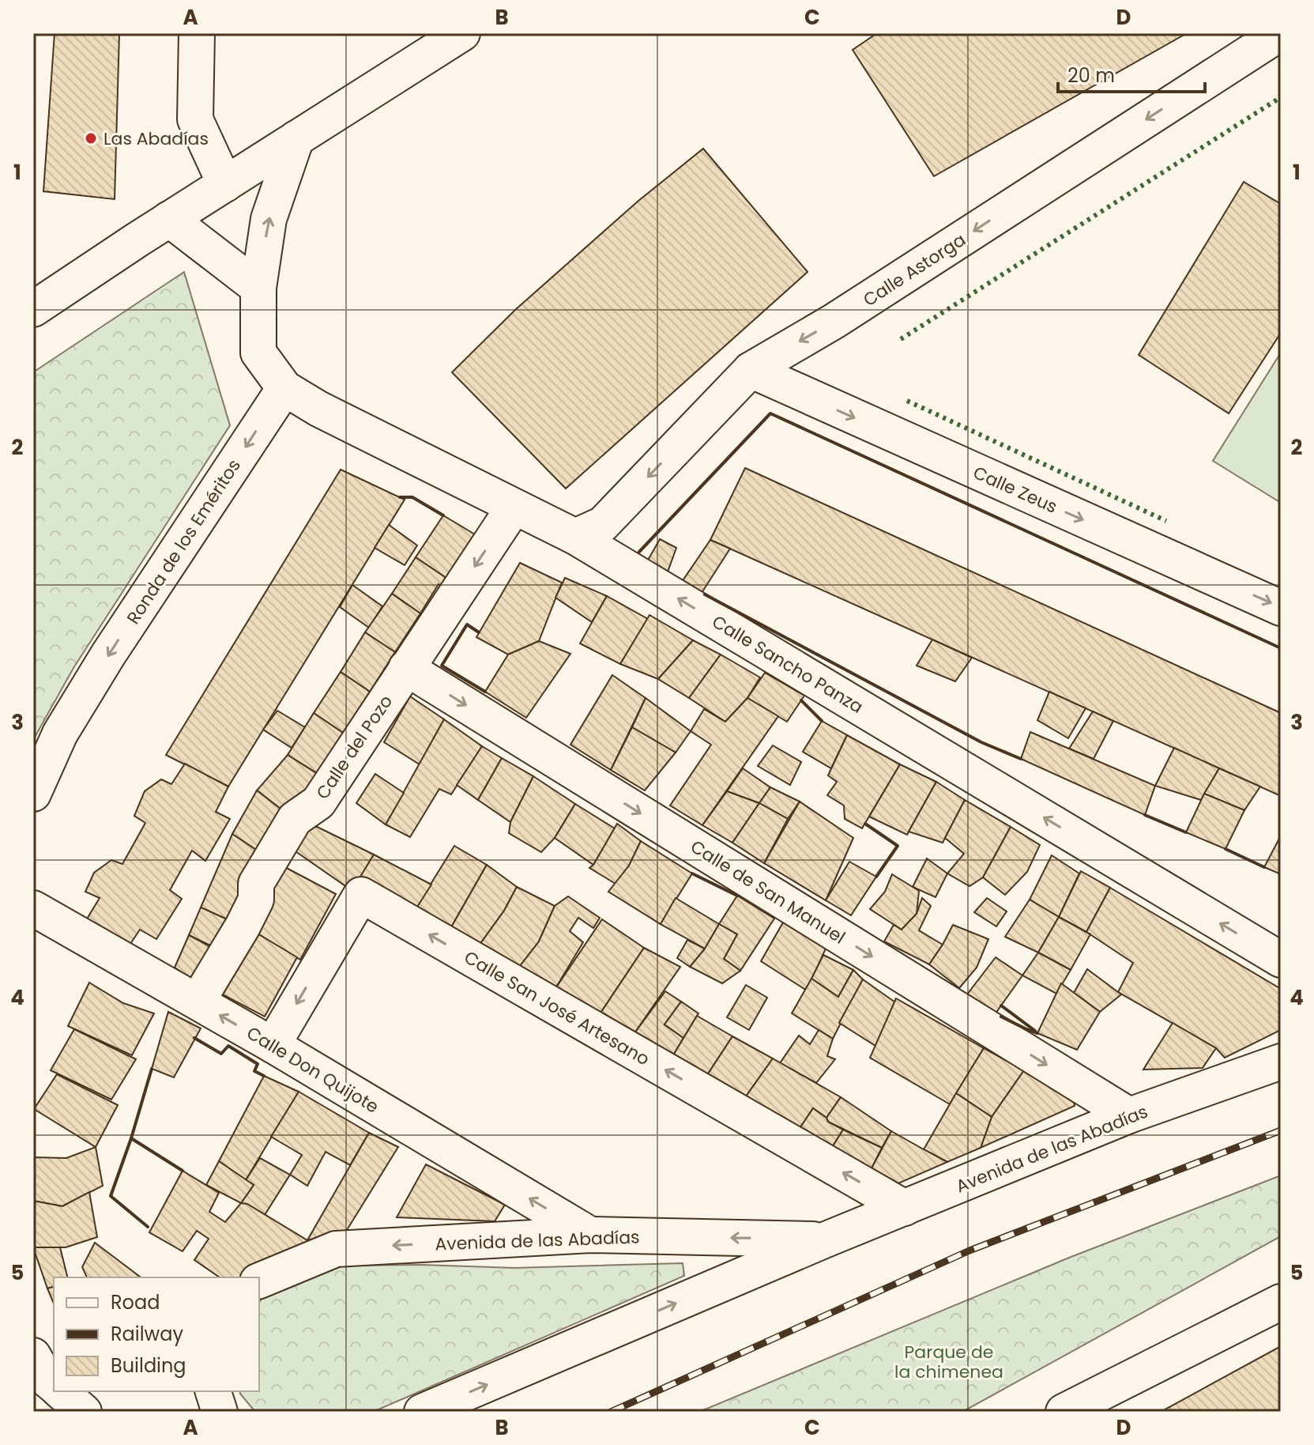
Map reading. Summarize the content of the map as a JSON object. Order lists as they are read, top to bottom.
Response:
{
  "streets": {
    "street": [
      "Calle Astorga",
      "Calle Zeus",
      "Ronda de los Eméritos",
      "Calle Sancho Panza",
      "Calle del Pozo",
      "Calle de San Manuel",
      "Calle San José Artesano",
      "Calle Don Quijote",
      "Avenida de las Abadías"
    ]
  },
  "crossings": [
    ["Calle Astorga", "Calle Zeus"],
    ["Calle Astorga", "Calle Sancho Panza"],
    ["Ronda de los Eméritos", "Calle Sancho Panza"],
    ["Calle Sancho Panza", "Calle del Pozo"],
    ["Calle del Pozo", "Calle de San Manuel"],
    ["Calle de San Manuel", "Avenida de las Abadías"],
    ["Calle San José Artesano", "Calle Don Quijote"],
    ["Calle San José Artesano", "Avenida de las Abadías"],
    ["Calle Don Quijote", "Avenida de las Abadías"]
  ],
  "one_way": [
    "Calle Astorga",
    "Calle Zeus",
    "Ronda de los Eméritos",
    "Calle Sancho Panza",
    "Calle de San Manuel",
    "Calle San José Artesano",
    "Calle Don Quijote"
  ],
  "parks": ["Parque de la chimenea"],
  "places": ["Las Abadías"],
  "legend": ["Road", "Railway", "Building"],
  "scale_bar": "20 m",
  "grid": {
    "columns": [
      "A",
      "B",
      "C",
      "D"
    ],
    "rows": [
      "1",
      "2",
      "3",
      "4",
      "5"
    ]
  }
}
